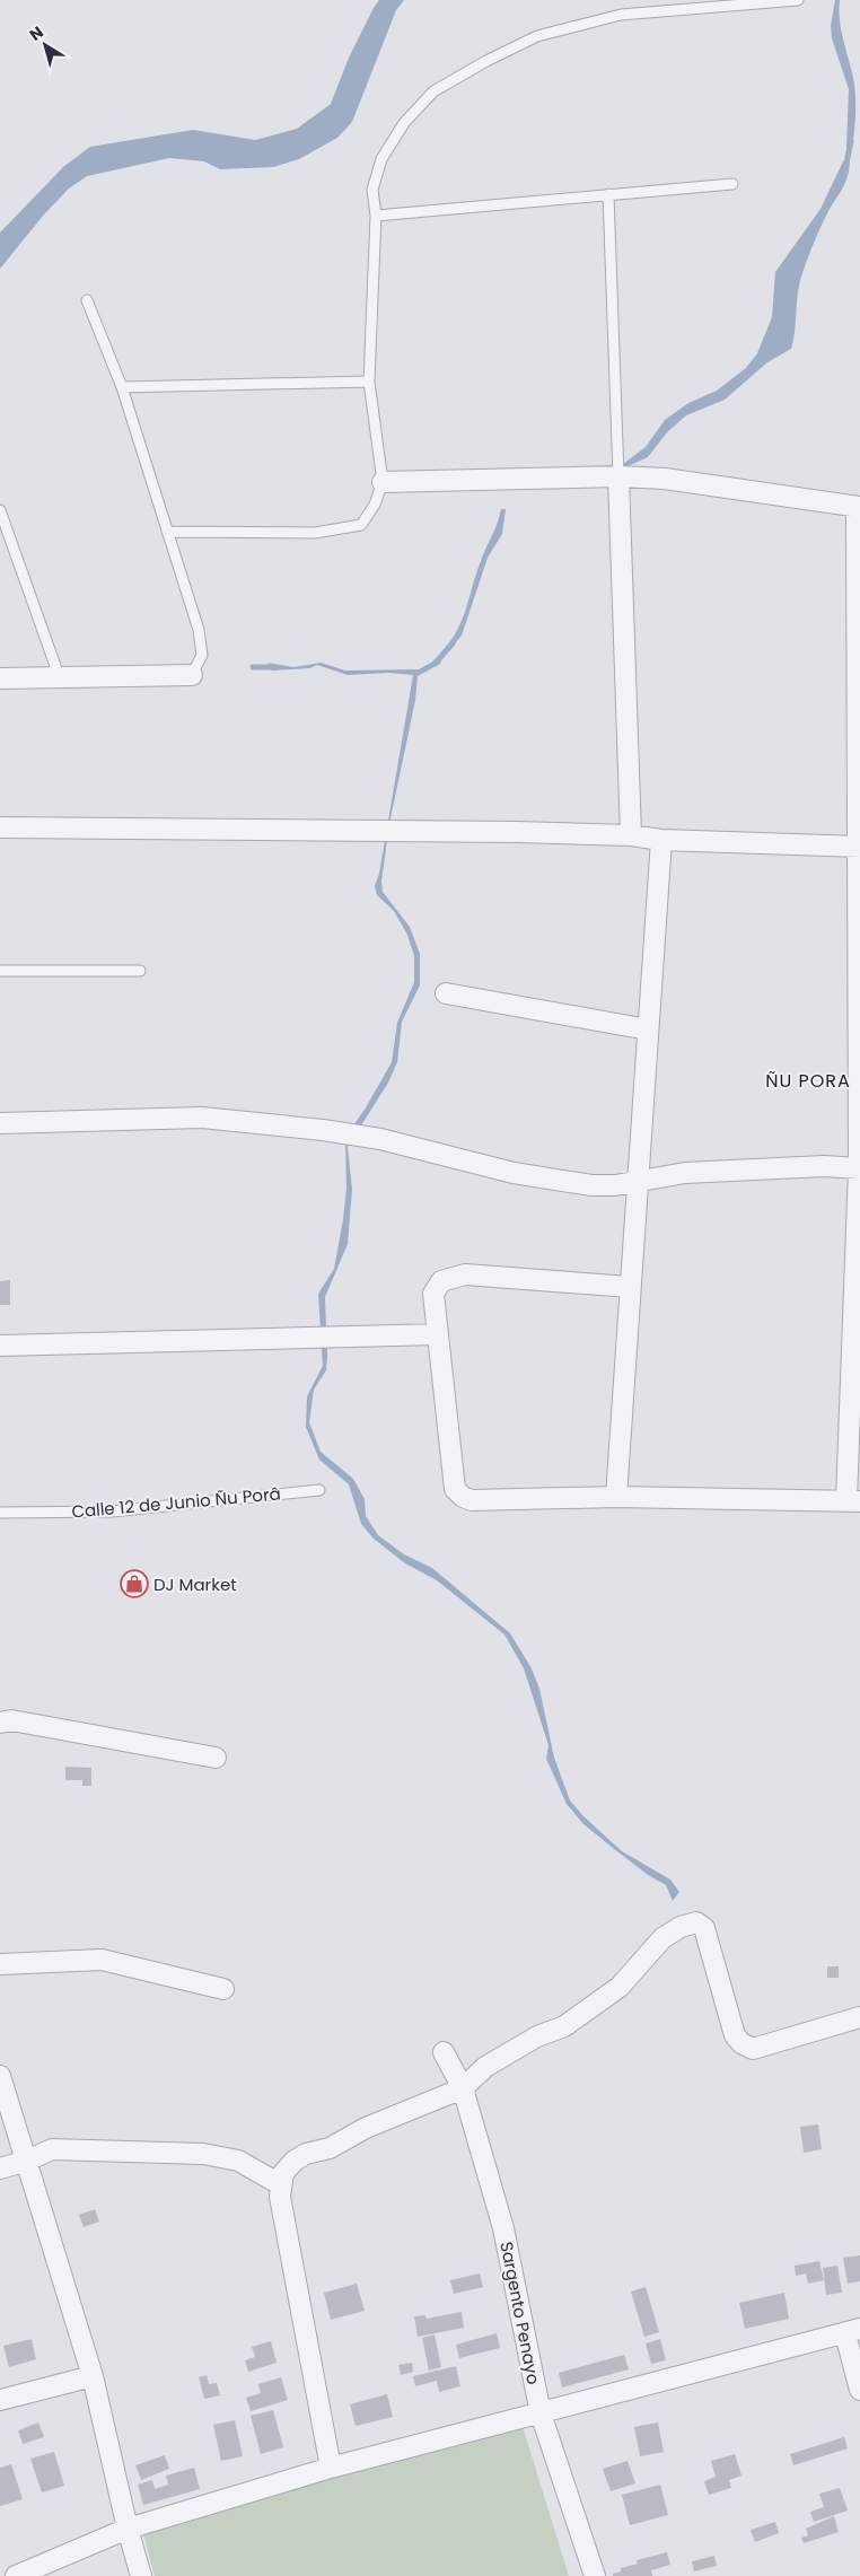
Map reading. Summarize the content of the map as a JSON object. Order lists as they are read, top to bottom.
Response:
{
  "streets": {
    "street": ["Sargento Penayo"],
    "lane": ["Calle 12 de Junio Ñu Porâ"]
  },
  "districts": ["ÑU PORA"],
  "places": {
    "shop": ["DJ Market"]
  },
  "north": "top left"
}
